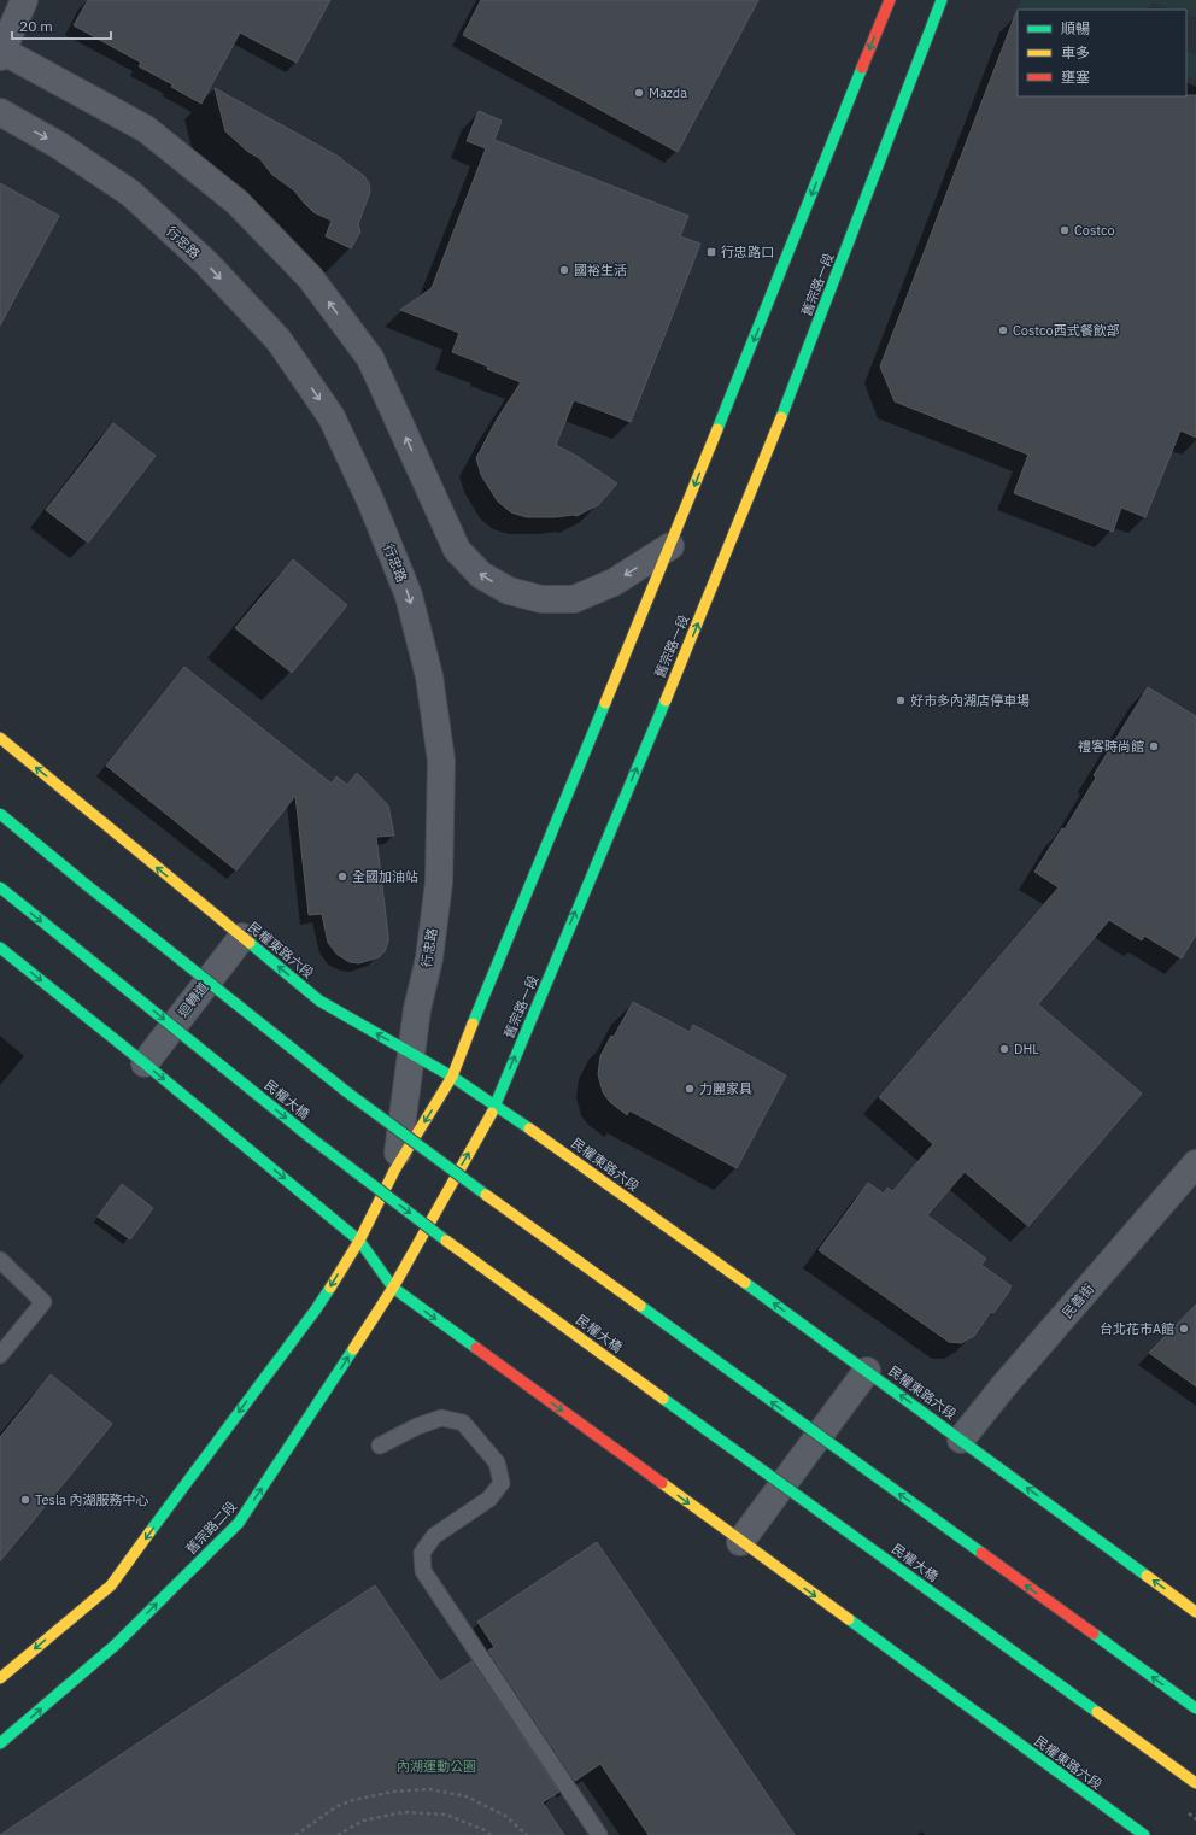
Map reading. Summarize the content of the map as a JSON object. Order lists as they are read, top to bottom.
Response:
{
  "streets": {
    "main road": [
      "舊宗路一段",
      "民權東路六段",
      "民權大橋",
      "舊宗路二段"
    ],
    "street": ["行忠路", "迴轉道", "民善街"]
  },
  "crossings": [
    ["行忠路", "民權東路六段"],
    ["舊宗路一段", "民權東路六段"],
    ["舊宗路一段", "舊宗路二段"],
    ["民權東路六段", "迴轉道"],
    ["民權東路六段", "民善街"],
    ["民權東路六段", "舊宗路二段"]
  ],
  "one_way": ["行忠路"],
  "parks": ["內湖運動公園"],
  "places": {
    "other": [
      "Mazda",
      "Costco",
      "國裕生活",
      "Costco西式餐飲部",
      "好市多內湖店停車場",
      "禮客時尚館",
      "全國加油站",
      "DHL",
      "力麗家具",
      "台北花市A館",
      "Tesla 內湖服務中心"
    ],
    "transit": ["行忠路口"]
  },
  "legend": ["順暢", "車多", "壅塞"],
  "scale_bar": "20 m"
}
